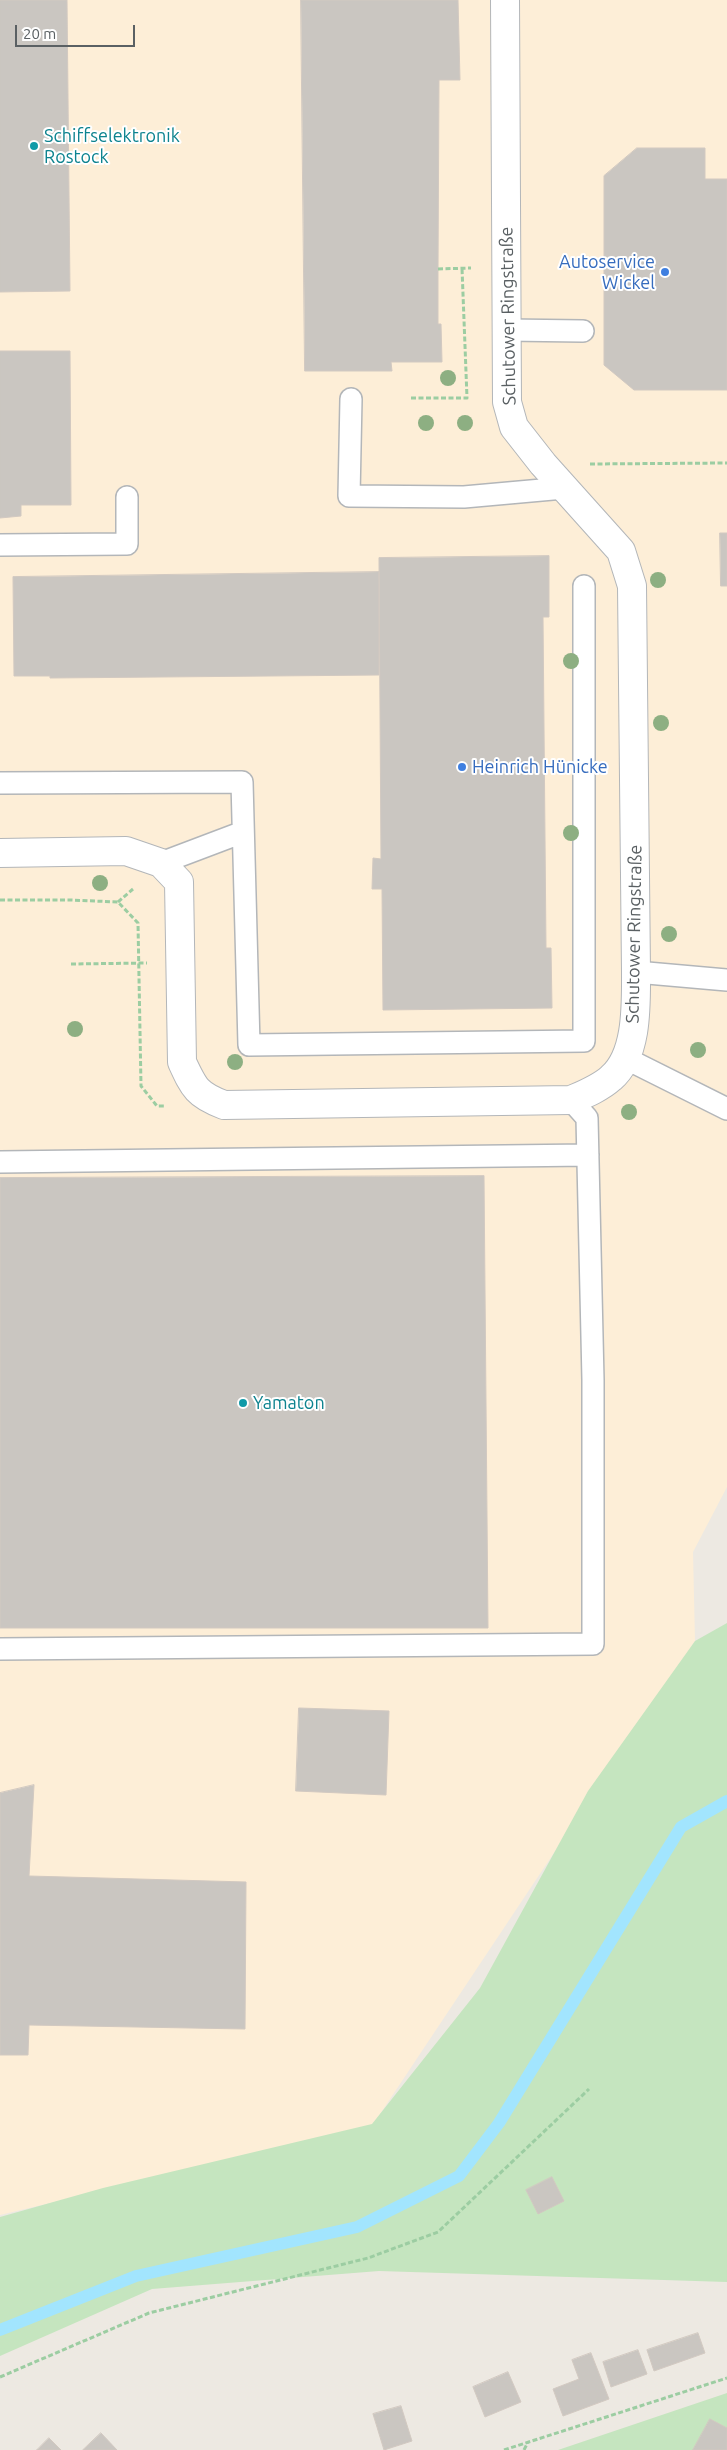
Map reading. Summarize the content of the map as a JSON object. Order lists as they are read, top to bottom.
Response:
{
  "streets": {
    "street": ["Schutower Ringstraße"]
  },
  "places": [
    "Schiffselektronik Rostock",
    "Autoservice Wickel",
    "Heinrich Hünicke",
    "Yamaton"
  ],
  "scale_bar": "20 m"
}
